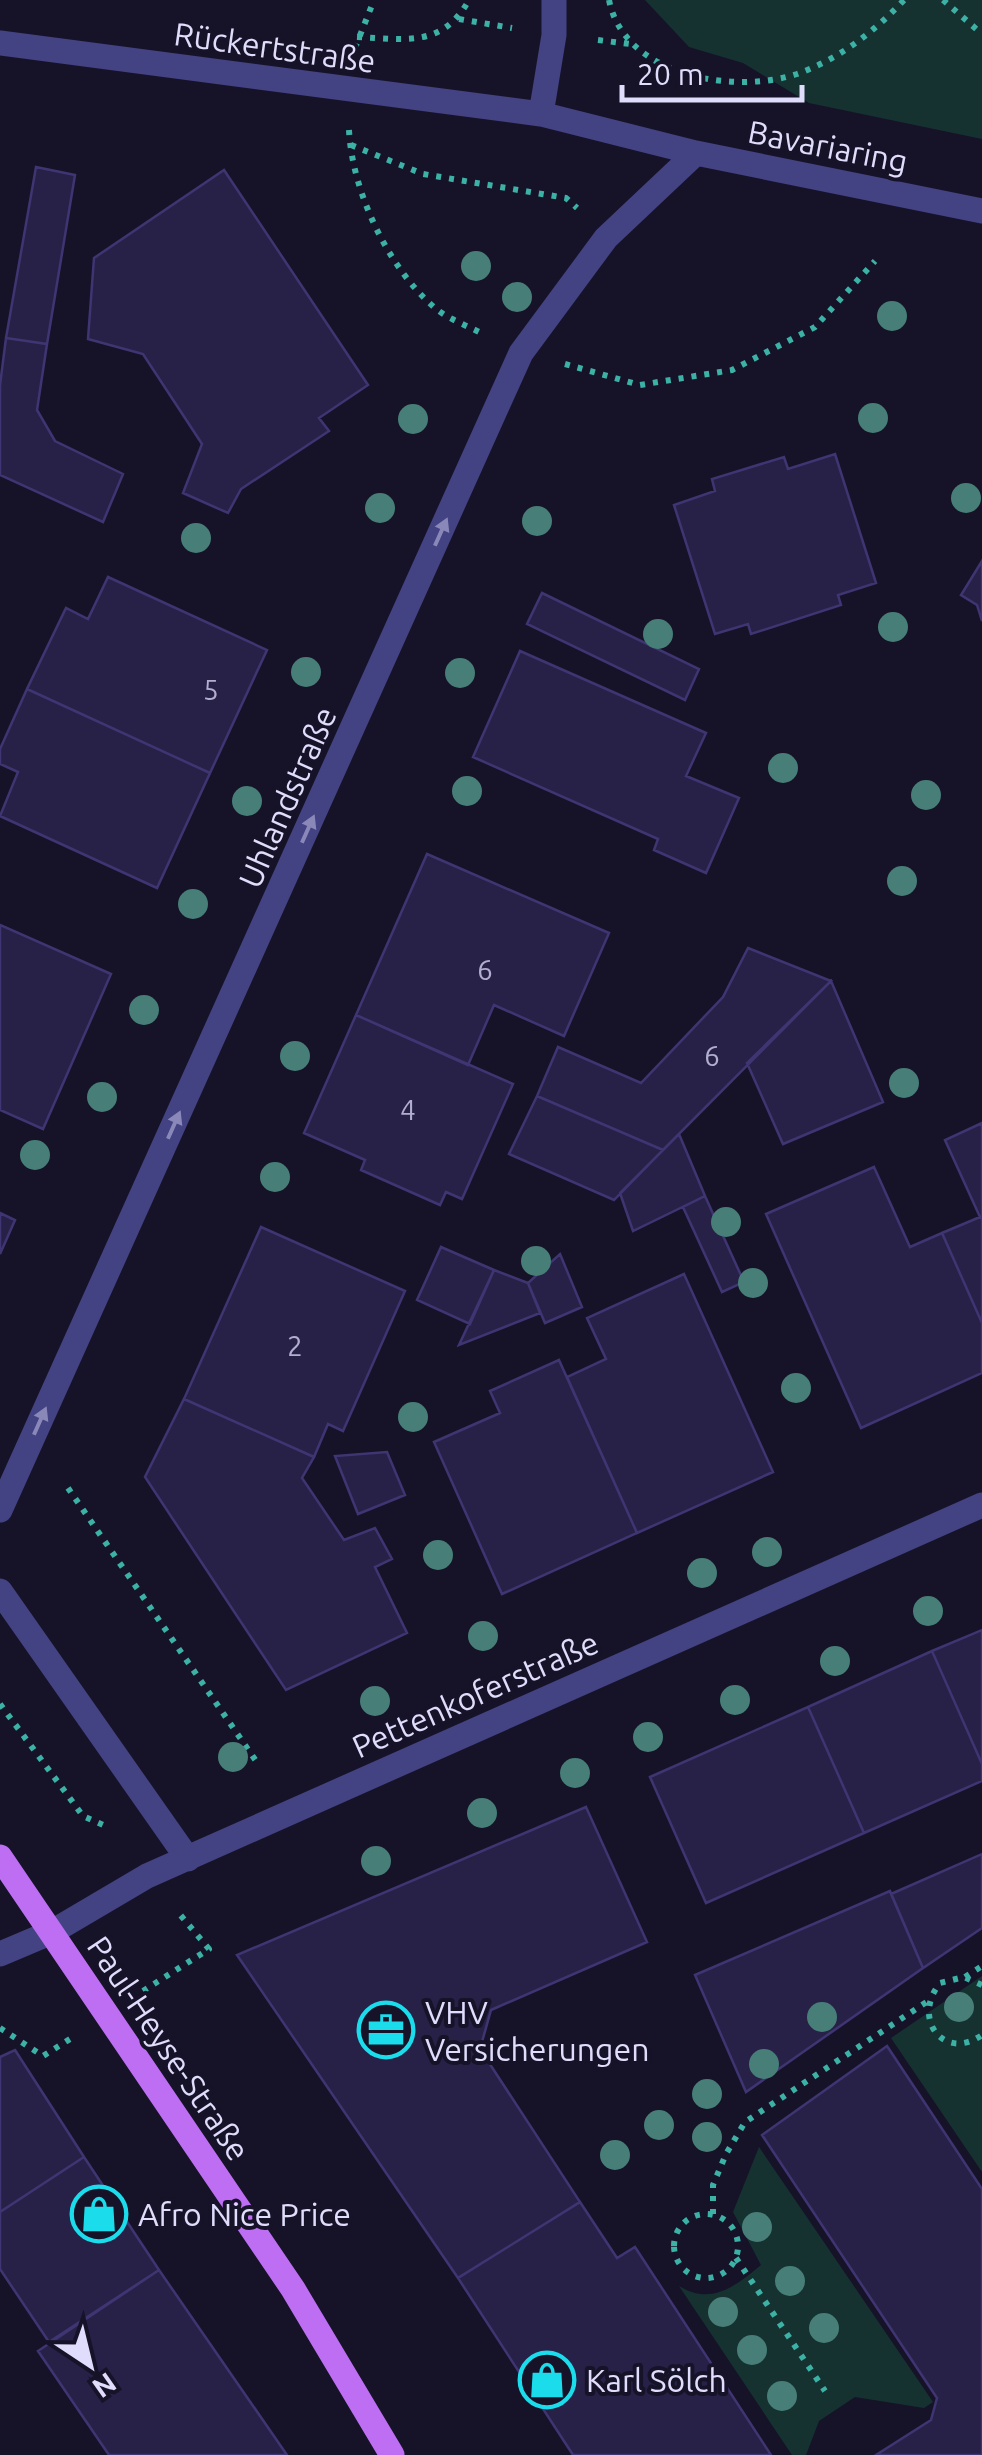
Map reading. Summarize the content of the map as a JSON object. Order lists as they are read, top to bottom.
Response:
{
  "streets": {
    "main road": ["Paul-Heyse-Straße"],
    "street": [
      "Rückertstraße",
      "Bavariaring",
      "Uhlandstraße",
      "Pettenkoferstraße"
    ]
  },
  "crossings": [
    ["Rückertstraße", "Bavariaring"],
    ["Bavariaring", "Uhlandstraße"],
    ["Pettenkoferstraße", "Paul-Heyse-Straße"]
  ],
  "one_way": ["Uhlandstraße"],
  "places": {
    "office": ["VHV Versicherungen"],
    "shop": ["Afro Nice Price", "Karl Sölch"]
  },
  "house_numbers": [
    "5",
    "6",
    "6",
    "4",
    "2"
  ],
  "scale_bar": "20 m",
  "north": "bottom right"
}
